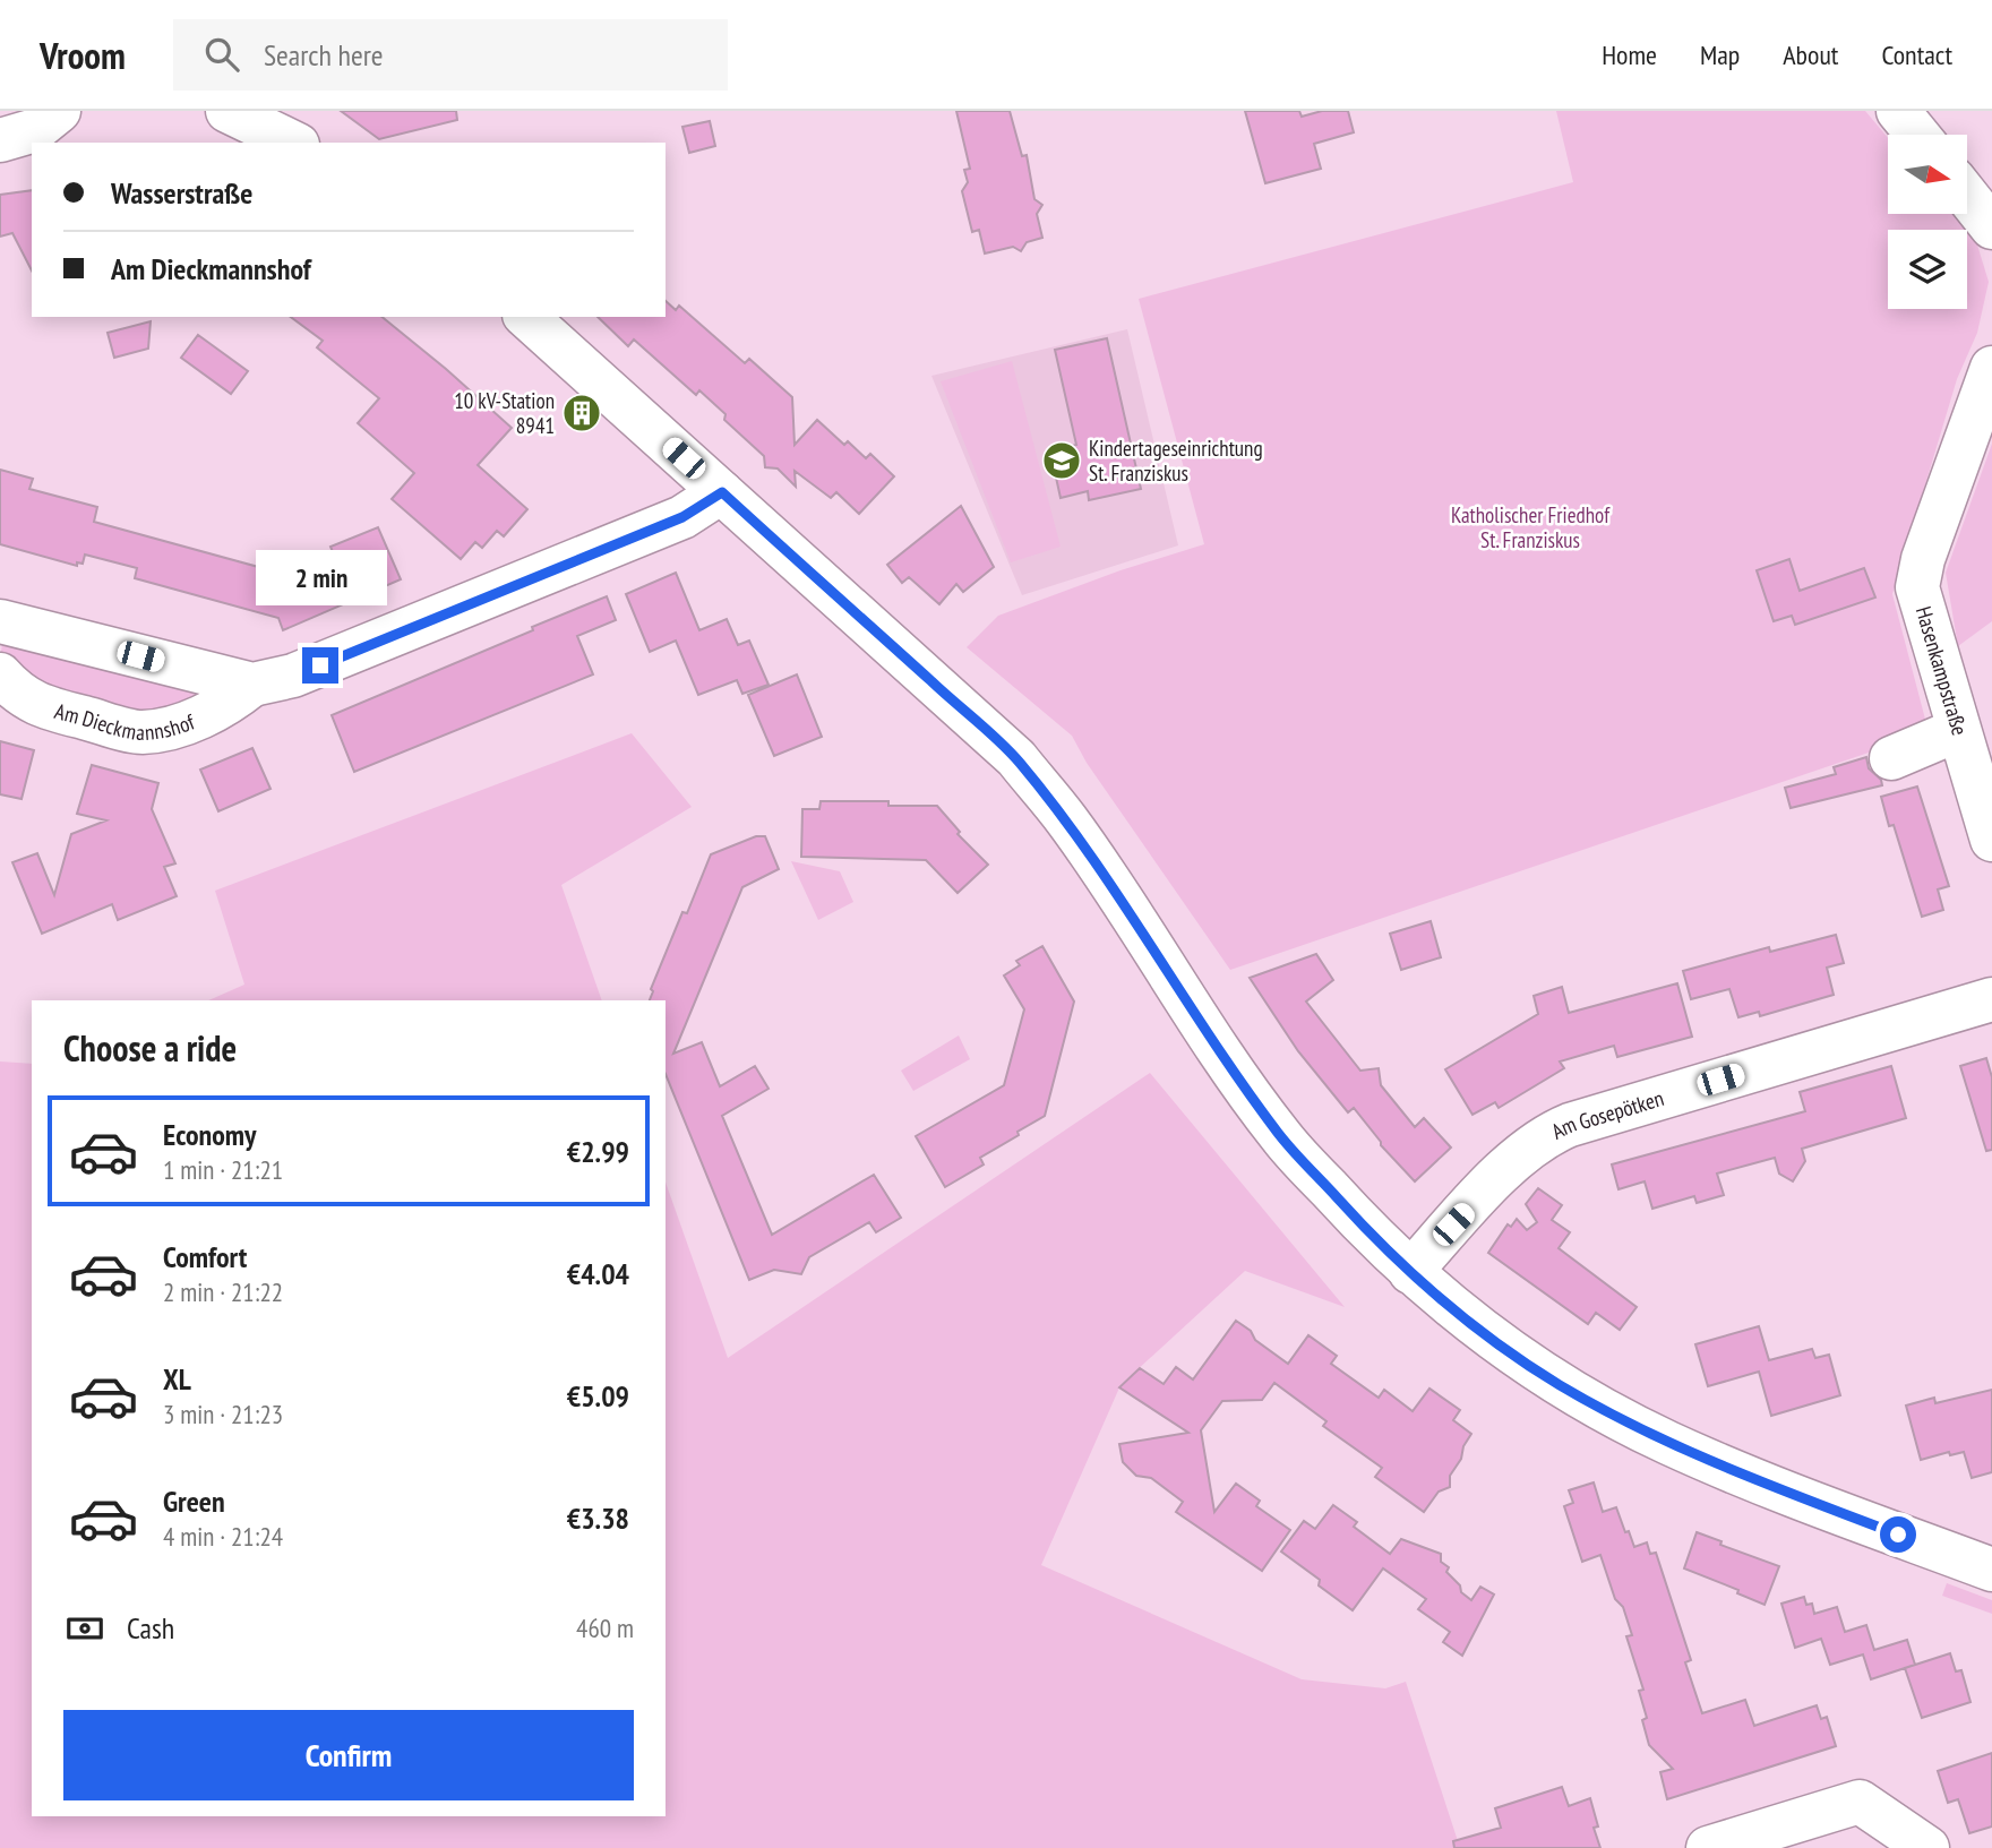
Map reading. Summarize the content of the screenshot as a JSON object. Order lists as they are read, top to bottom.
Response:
{
  "streets": {
    "street": ["Hasenkampstraße", "Am Dieckmannshof", "Am Gosepötken"]
  },
  "parks": ["Katholischer Friedhof St. Franziskus"],
  "places": {
    "building": ["10 kV-Station 8941"],
    "school or university": ["Kindertageseinrichtung St. Franziskus"]
  },
  "north": "right",
  "page": {
    "header": "Vroom",
    "search": "Search here",
    "nav": [
      "Home",
      "Map",
      "About",
      "Contact"
    ],
    "banner": ["Wasserstraße", "Am Dieckmannshof"],
    "bubble": "2 min",
    "heading": "Choose a ride",
    "list": [
      {
        "name": "Economy",
        "note": "1 min · 21:21",
        "value": "€2.99"
      },
      {
        "name": "Comfort",
        "note": "2 min · 21:22",
        "value": "€4.04"
      },
      {
        "name": "XL",
        "note": "3 min · 21:23",
        "value": "€5.09"
      },
      {
        "name": "Green",
        "note": "4 min · 21:24",
        "value": "€3.38"
      }
    ],
    "pay": ["Cash", "460 m"],
    "buttons": "Confirm"
  }
}
